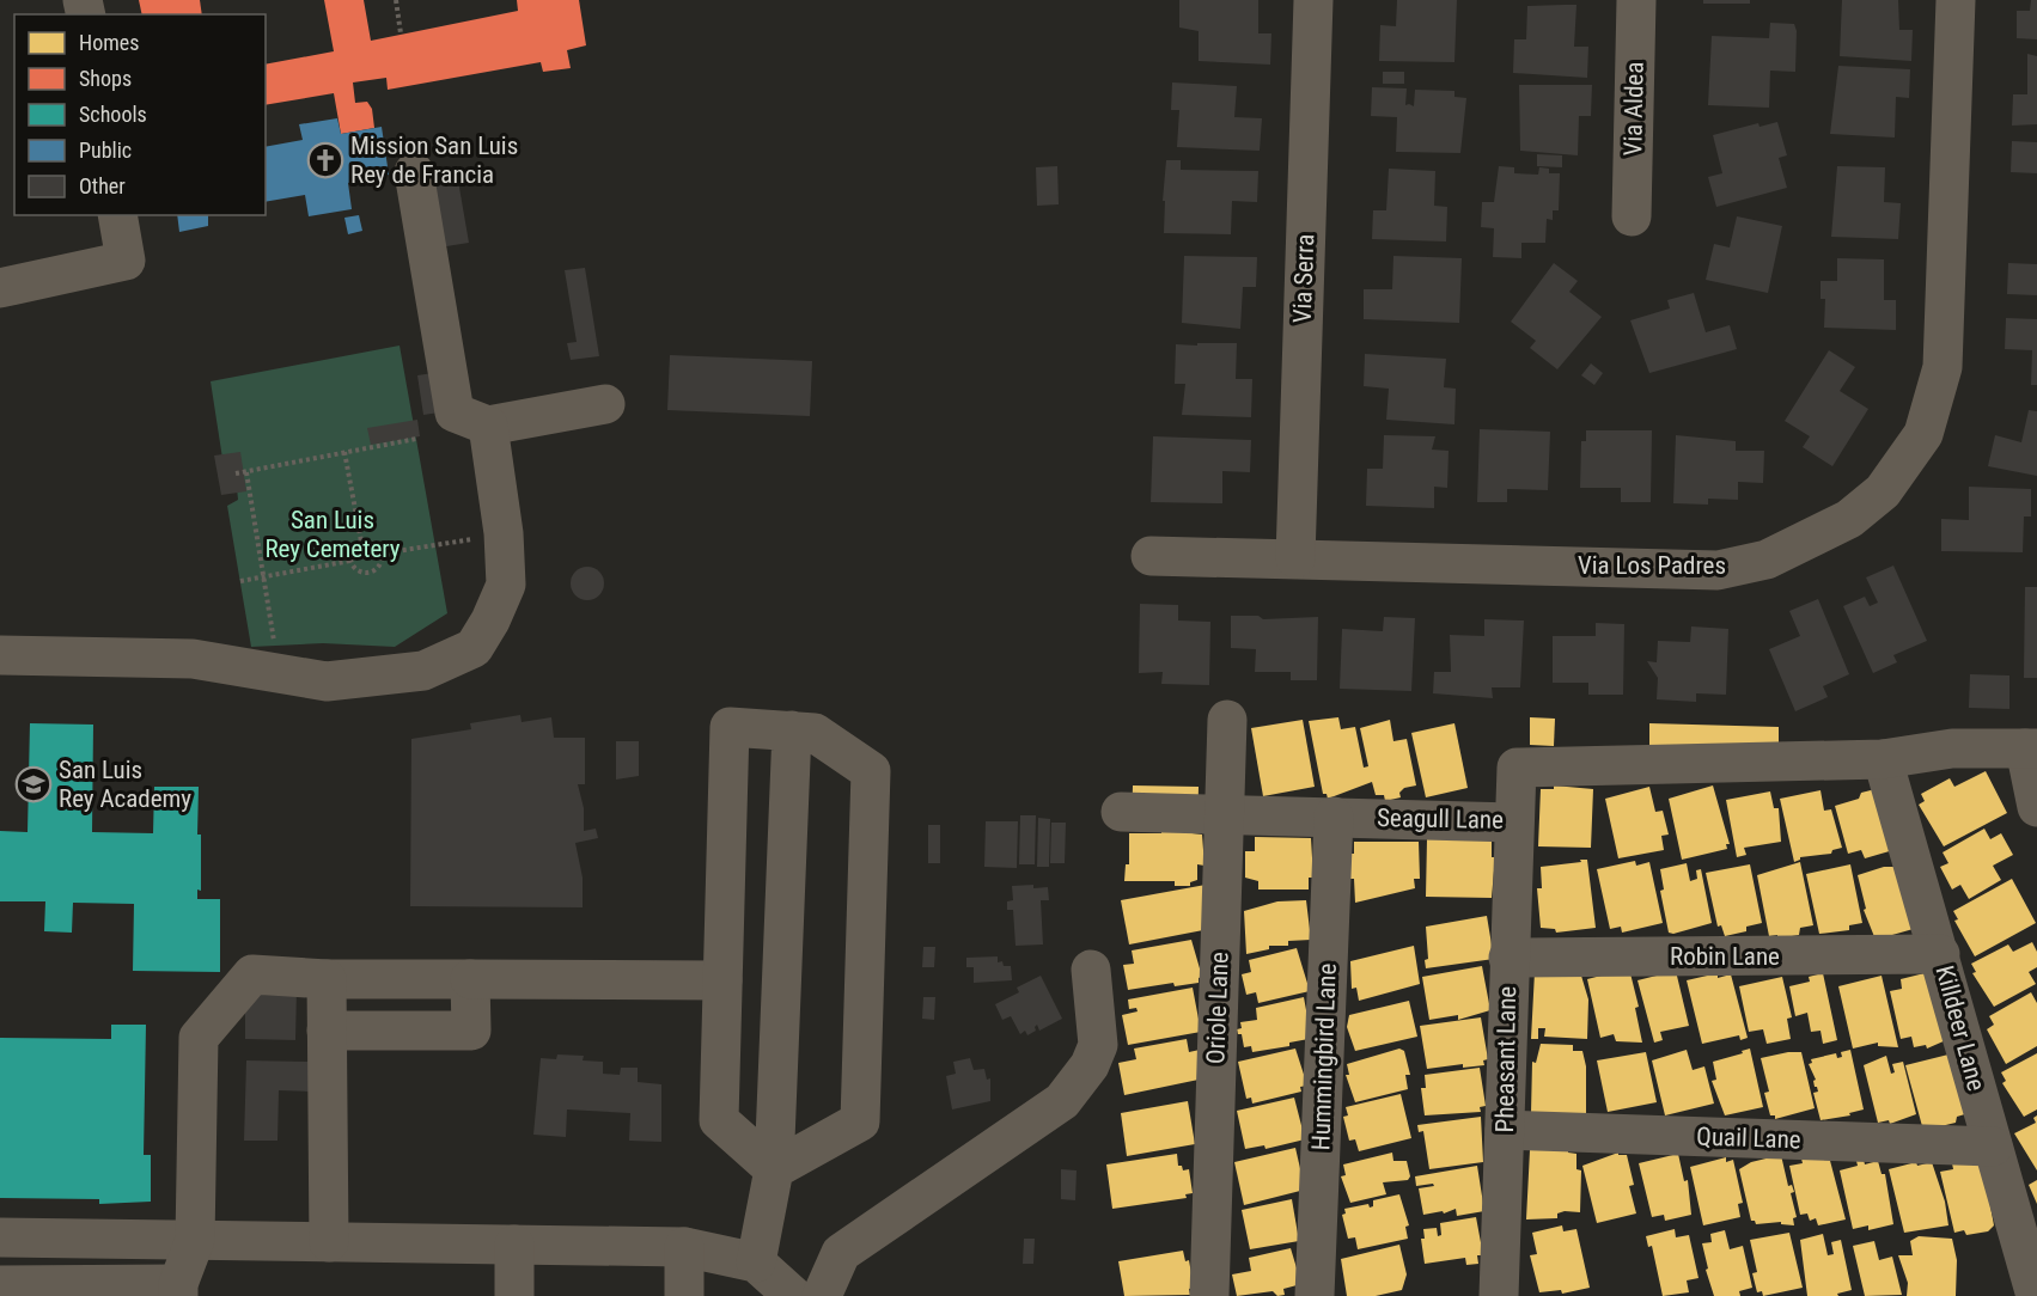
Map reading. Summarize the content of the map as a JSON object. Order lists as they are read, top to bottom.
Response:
{
  "streets": {
    "street": [
      "Via Aldea",
      "Via Serra",
      "Via Los Padres",
      "Seagull Lane",
      "Robin Lane",
      "Oriole Lane",
      "Killdeer Lane",
      "Hummingbird Lane",
      "Pheasant Lane",
      "Quail Lane"
    ]
  },
  "crossings": [
    ["Via Serra", "Via Los Padres"],
    ["Seagull Lane", "Oriole Lane"],
    ["Seagull Lane", "Killdeer Lane"],
    ["Seagull Lane", "Hummingbird Lane"],
    ["Seagull Lane", "Pheasant Lane"],
    ["Robin Lane", "Killdeer Lane"],
    ["Robin Lane", "Pheasant Lane"],
    ["Killdeer Lane", "Quail Lane"],
    ["Pheasant Lane", "Quail Lane"]
  ],
  "parks": ["San Luis Rey Cemetery"],
  "places": {
    "church": ["Mission San Luis Rey de Francia"],
    "school or university": ["San Luis Rey Academy"]
  },
  "legend": [
    "Homes",
    "Shops",
    "Schools",
    "Public",
    "Other"
  ]
}
